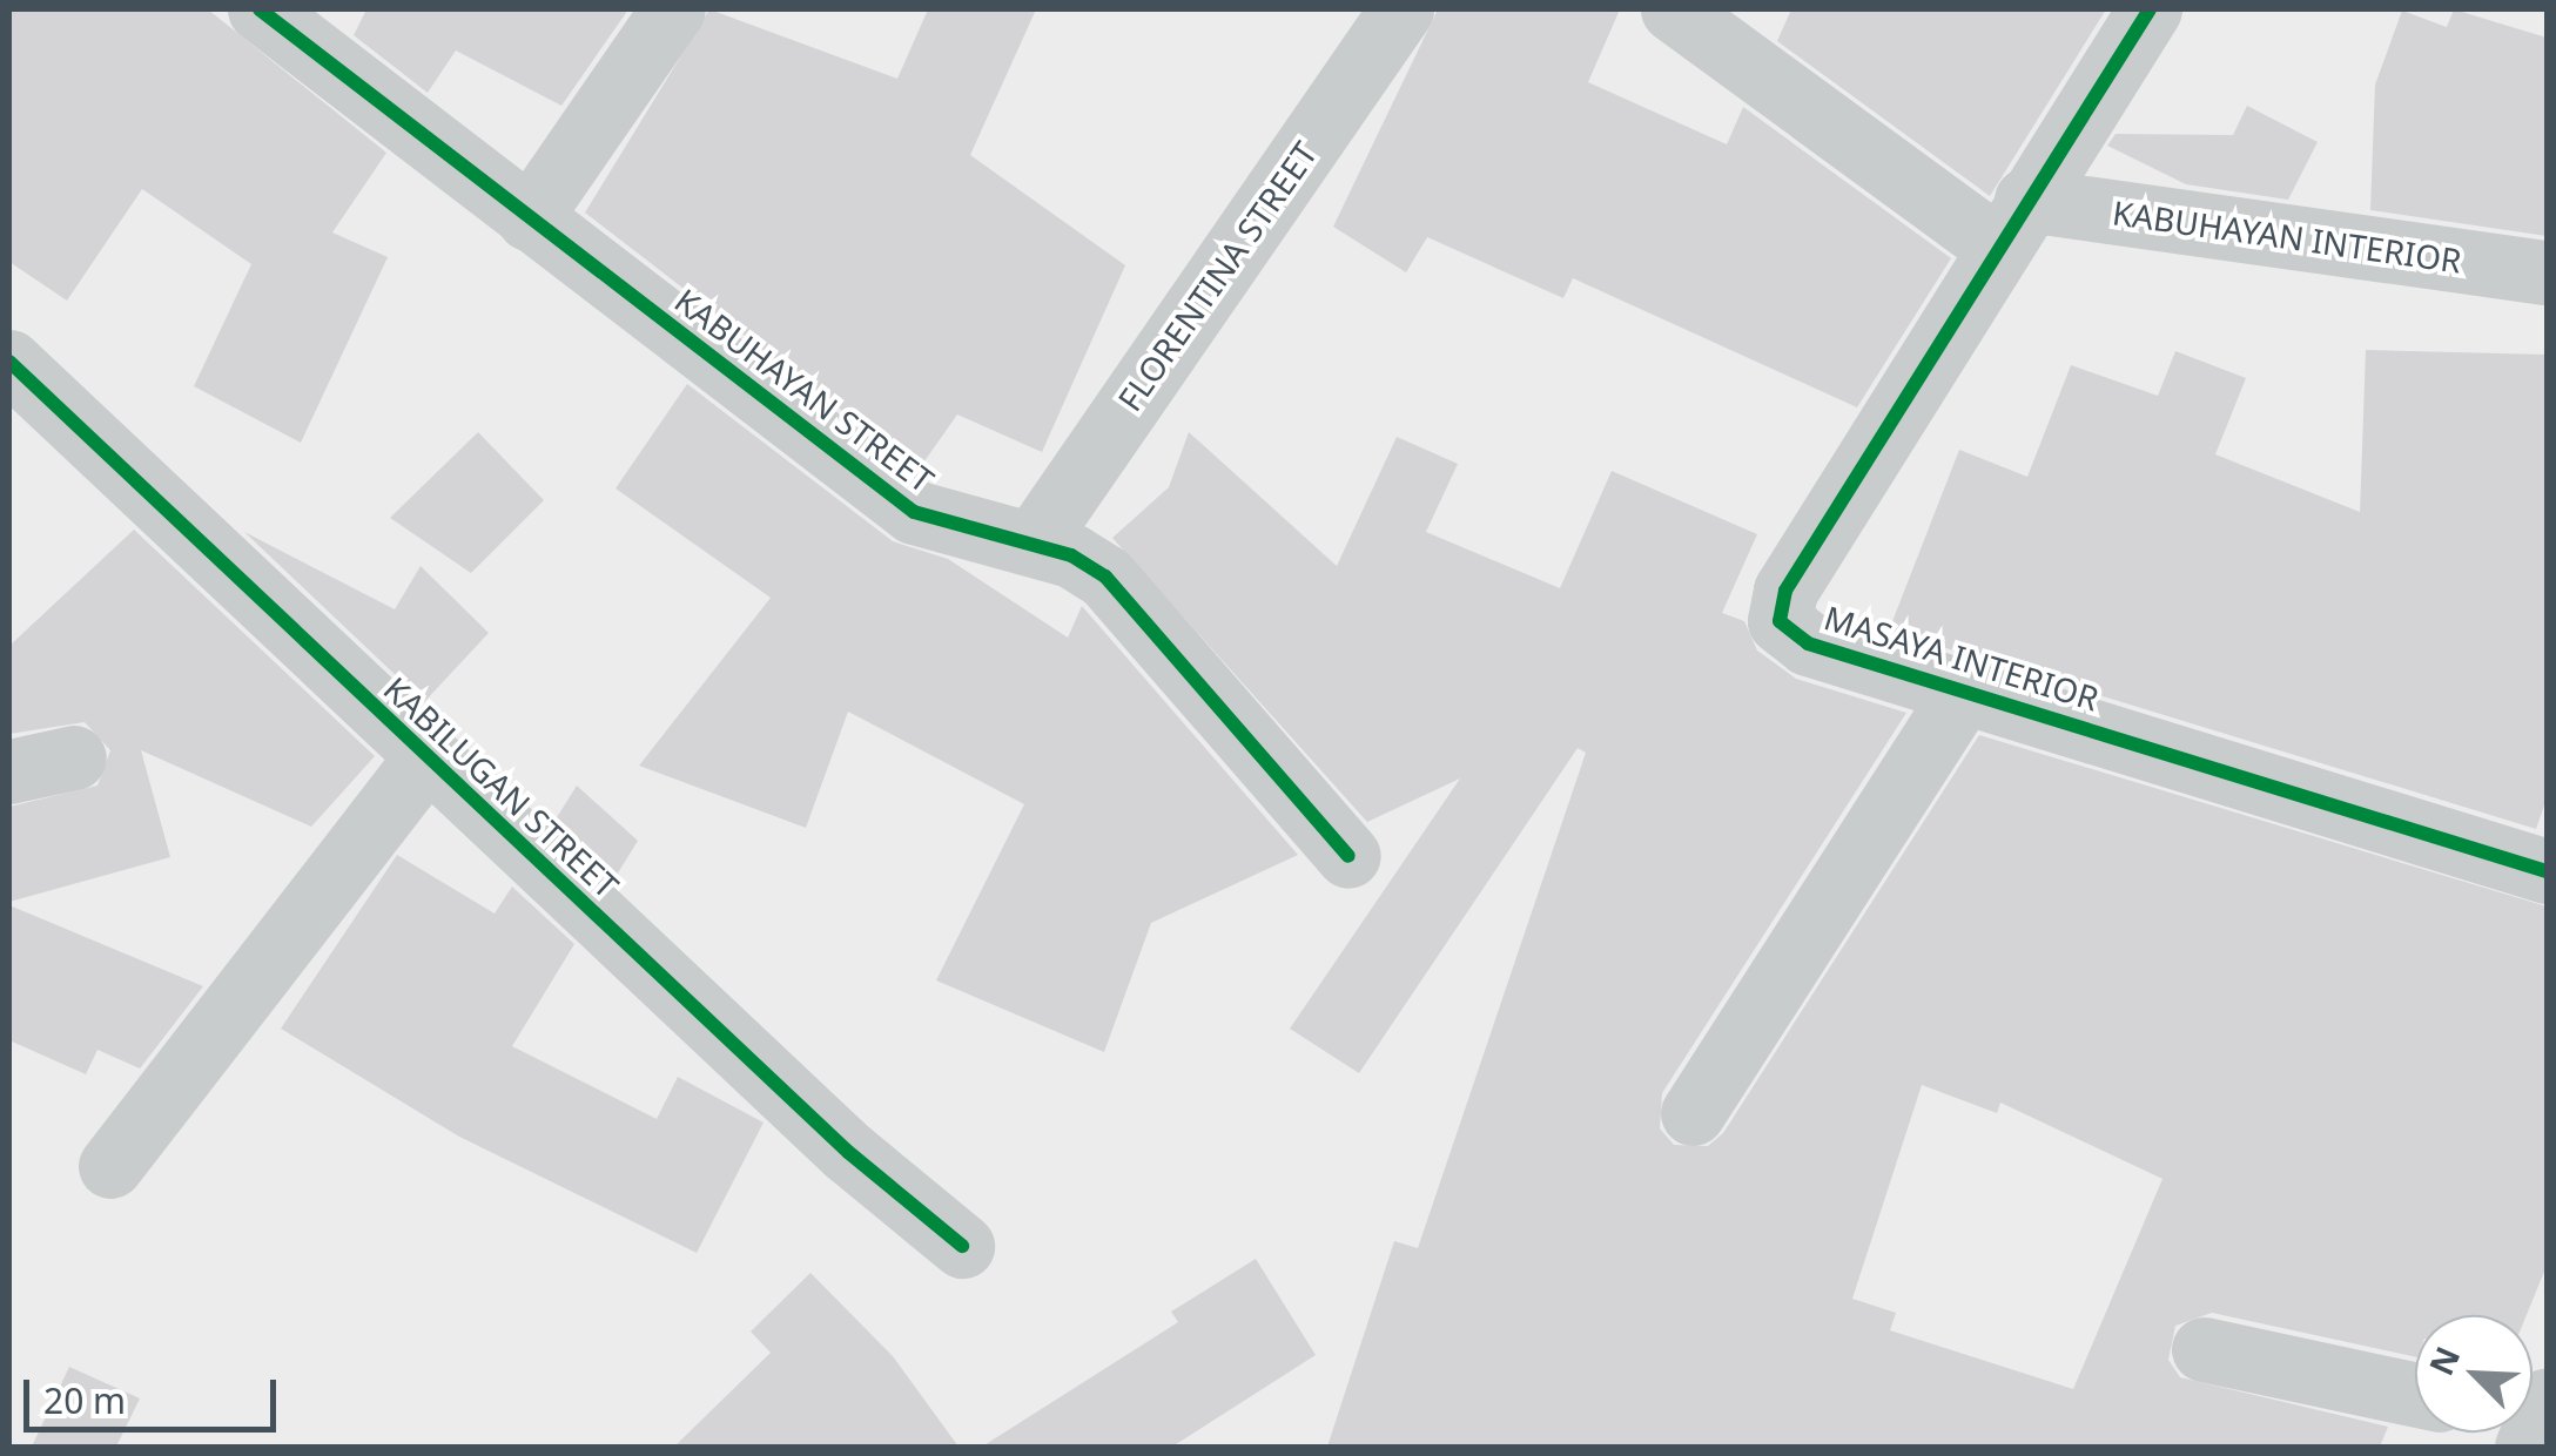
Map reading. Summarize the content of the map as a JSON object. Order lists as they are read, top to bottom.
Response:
{
  "streets": {
    "street": [
      "KABUHAYAN INTERIOR",
      "FLORENTINA STREET",
      "KABUHAYAN STREET",
      "MASAYA INTERIOR",
      "KABILUGAN STREET"
    ]
  },
  "crossings": [
    ["KABUHAYAN INTERIOR", "MASAYA INTERIOR"],
    ["FLORENTINA STREET", "KABUHAYAN STREET"]
  ],
  "scale_bar": "20 m",
  "north": "top left"
}
